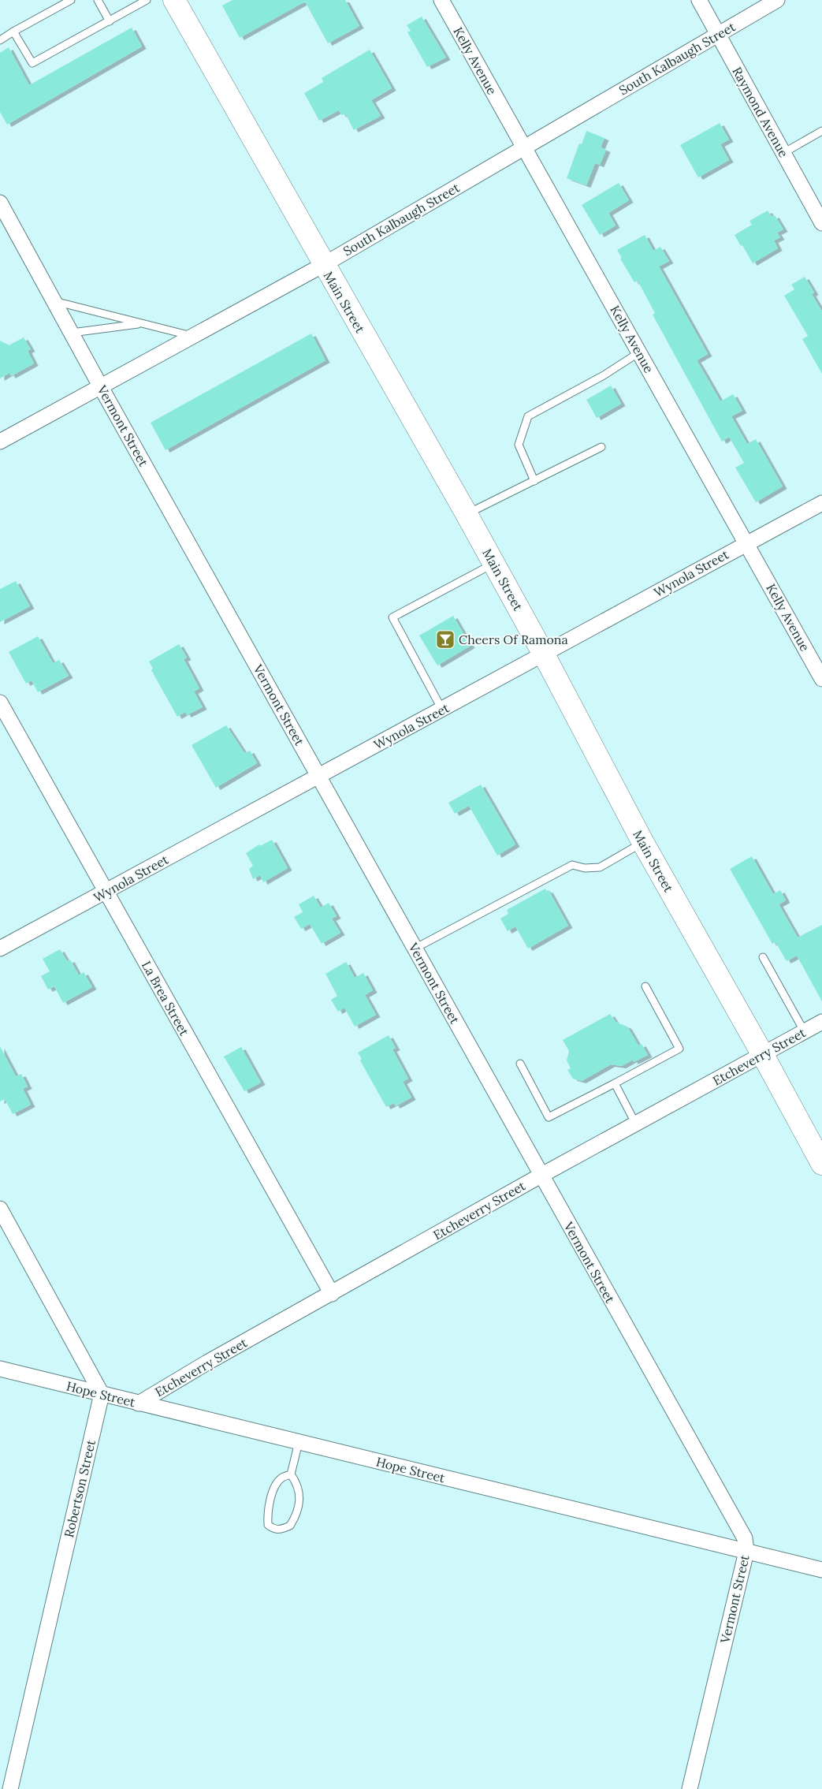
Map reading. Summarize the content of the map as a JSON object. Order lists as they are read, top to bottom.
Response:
{
  "streets": {
    "main road": ["Main Street"],
    "street": [
      "South Kalbaugh Street",
      "Kelly Avenue",
      "Raymond Avenue",
      "Vermont Street",
      "Wynola Street",
      "La Brea Street",
      "Etcheverry Street",
      "Hope Street",
      "Robertson Street"
    ]
  },
  "crossings": [
    ["South Kalbaugh Street", "Kelly Avenue"],
    ["South Kalbaugh Street", "Raymond Avenue"],
    ["South Kalbaugh Street", "Main Street"],
    ["South Kalbaugh Street", "Vermont Street"],
    ["Kelly Avenue", "Wynola Street"],
    ["Main Street", "Wynola Street"],
    ["Main Street", "Etcheverry Street"],
    ["Vermont Street", "Wynola Street"],
    ["Vermont Street", "Etcheverry Street"],
    ["Vermont Street", "Hope Street"],
    ["Wynola Street", "La Brea Street"],
    ["La Brea Street", "Etcheverry Street"],
    ["Etcheverry Street", "Hope Street"],
    ["Hope Street", "Robertson Street"]
  ],
  "places": {
    "bar": ["Cheers Of Ramona"]
  }
}
